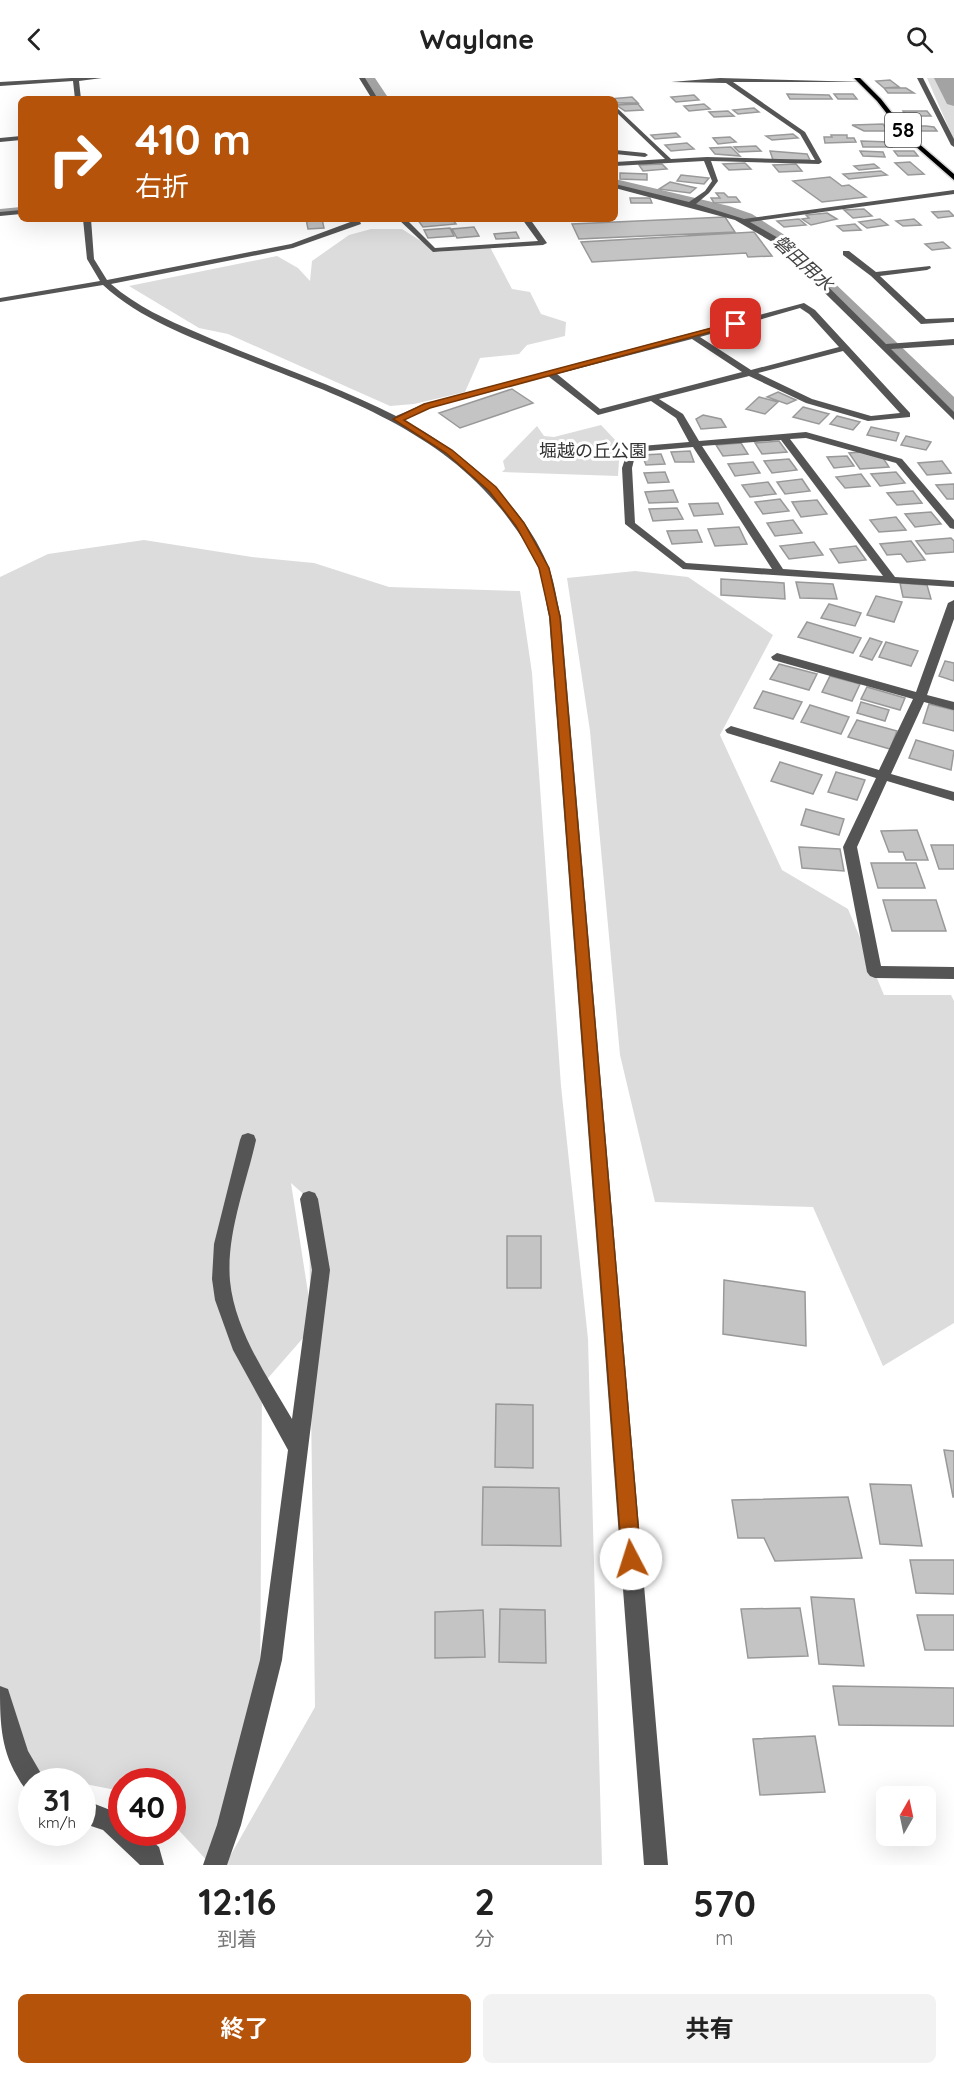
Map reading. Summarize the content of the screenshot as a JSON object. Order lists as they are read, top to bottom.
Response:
{
  "streets": {
    "main road": ["58"]
  },
  "water": ["磐田用水"],
  "parks": ["堀越の丘公園"],
  "north": "top",
  "page": {
    "header": "Waylane",
    "turn": ["410 m", "右折"],
    "speed": "31 km/h",
    "limit": "40",
    "eta": [
      "12:16",
      "到着",
      "2",
      "分",
      "570",
      "m"
    ],
    "buttons": ["終了", "共有"]
  }
}
